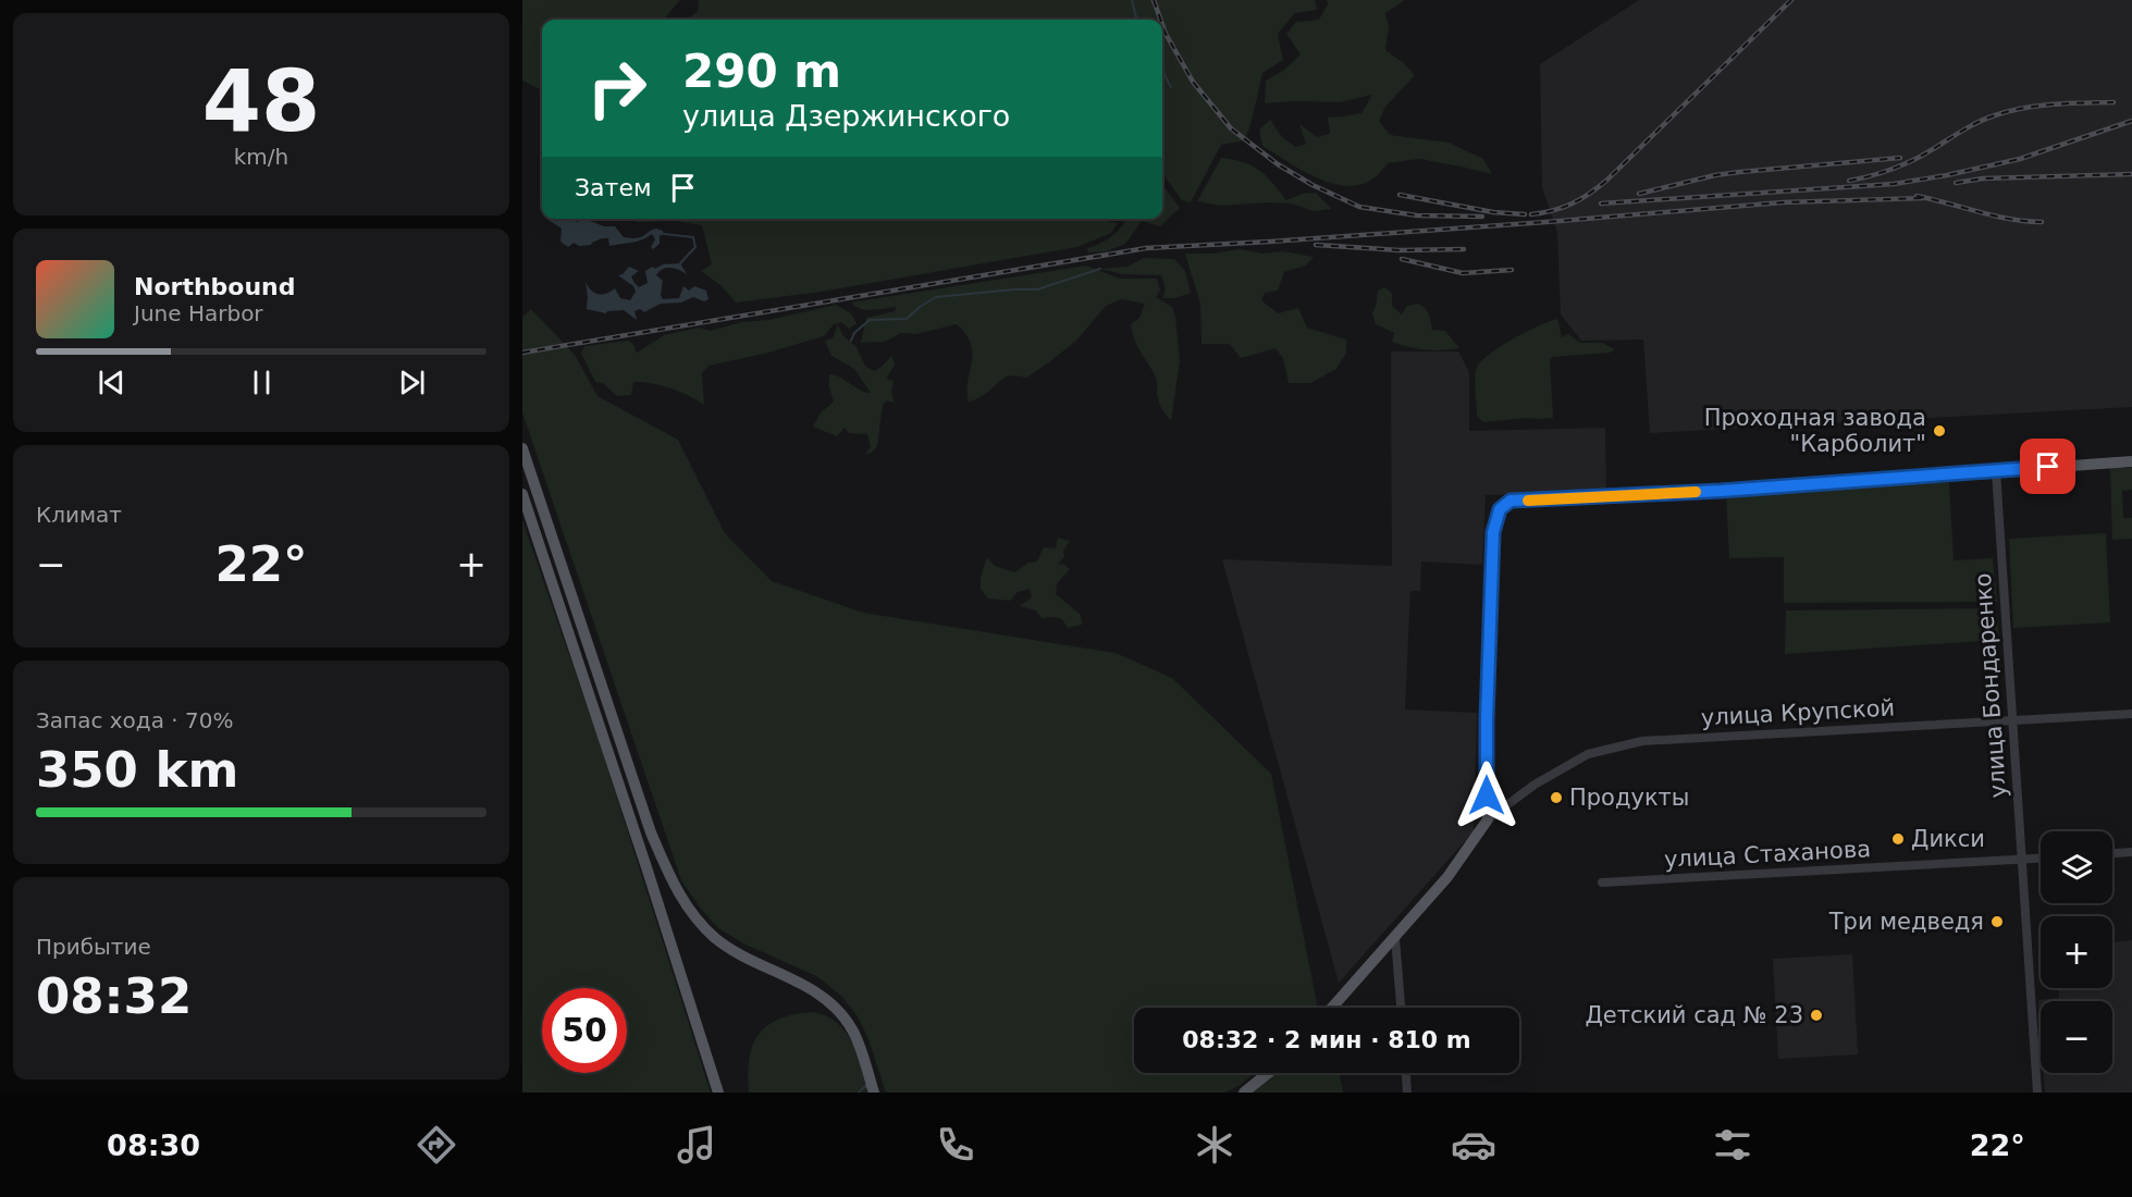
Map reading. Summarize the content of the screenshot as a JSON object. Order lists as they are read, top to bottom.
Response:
{
  "streets": {
    "street": ["улица Бондаренко", "улица Крупской", "улица Стаханова"]
  },
  "crossings": [
    ["улица Бондаренко", "улица Крупской"],
    ["улица Бондаренко", "улица Стаханова"]
  ],
  "places": [
    "Проходная завода \"Карболит\"",
    "Продукты",
    "Дикси",
    "Три медведя",
    "Детский сад № 23"
  ],
  "page": {
    "tile": [
      ["48", "km/h"],
      "Климат",
      ["Запас хода · 70%", "350 km"],
      ["Прибытие", "08:32"]
    ],
    "turn": ["290 m", "улица Дзержинского"],
    "then": "Затем",
    "song": ["Northbound", "June Harbor"],
    "heat": ["−", "22°", "+"],
    "map_buttons": ["+", "−"],
    "limit": "50",
    "trip": "08:32 · 2 мин · 810 m",
    "tabs": ["08:30", "22°"]
  }
}
